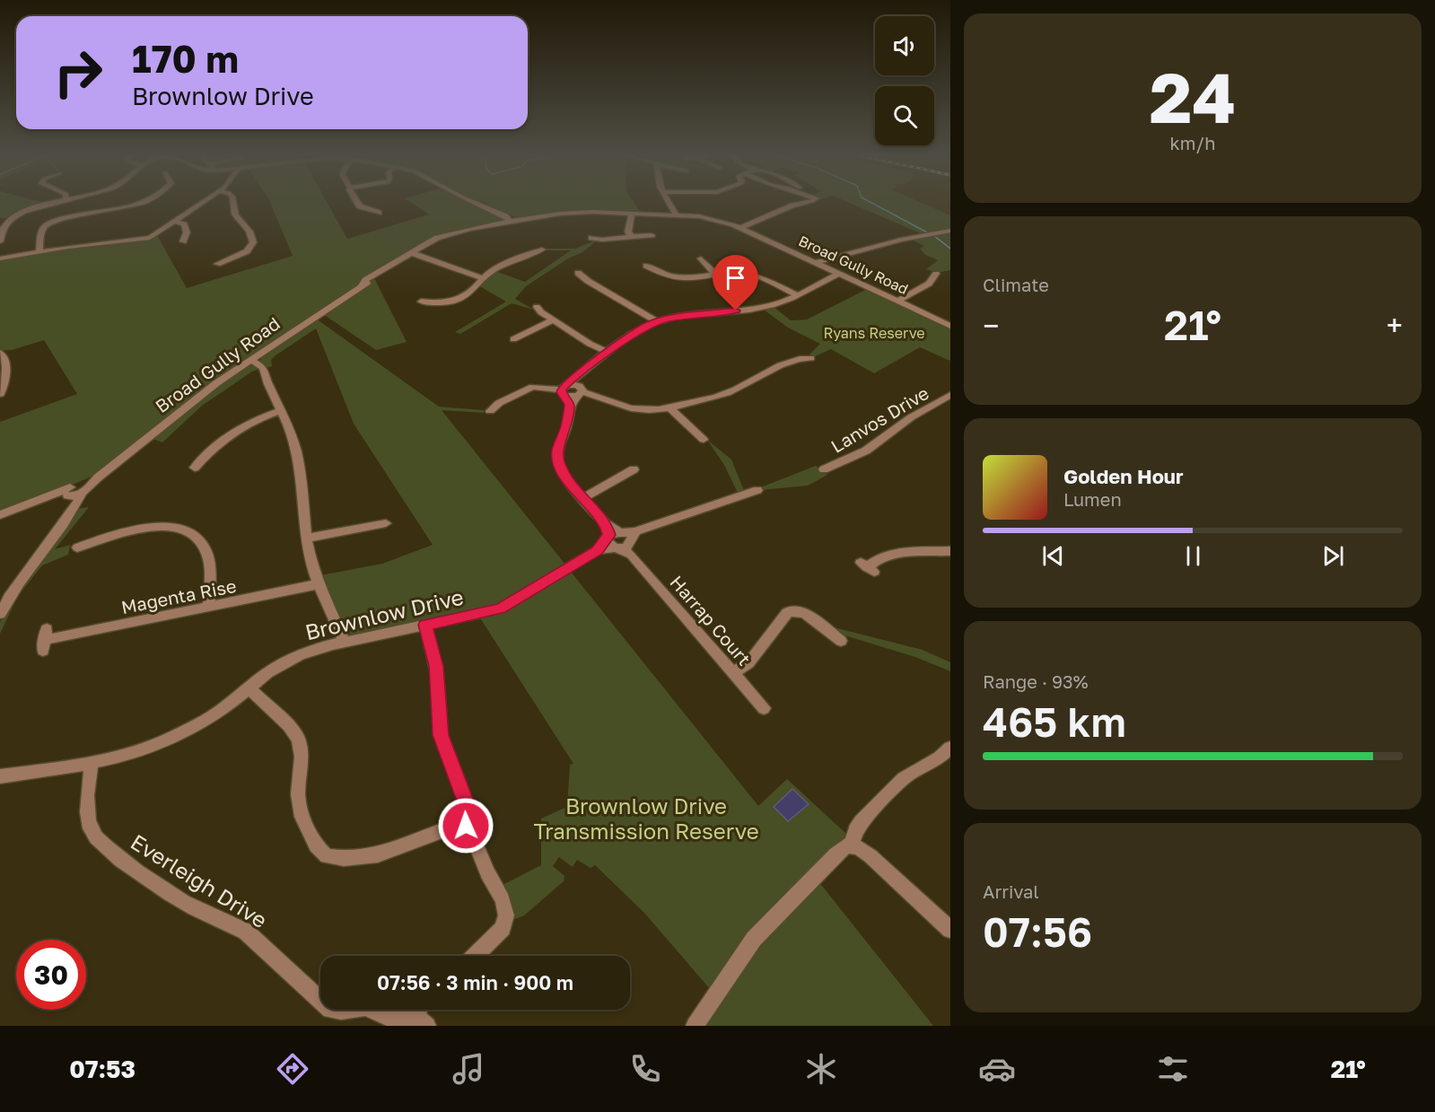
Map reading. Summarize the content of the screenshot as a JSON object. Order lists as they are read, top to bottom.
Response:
{
  "streets": {
    "street": [
      "Broad Gully Road",
      "Lanvos Drive",
      "Magenta Rise",
      "Brownlow Drive",
      "Harrap Court",
      "Everleigh Drive"
    ]
  },
  "crossings": [
    ["Brownlow Drive", "Harrap Court"],
    ["Brownlow Drive", "Everleigh Drive"]
  ],
  "parks": ["Ryans Reserve", "Brownlow Drive Transmission Reserve"],
  "page": {
    "tile": [
      ["24", "km/h"],
      "Climate",
      ["Range · 93%", "465 km"],
      ["Arrival", "07:56"]
    ],
    "turn": ["170 m", "Brownlow Drive"],
    "heat": ["−", "21°", "+"],
    "song": ["Golden Hour", "Lumen"],
    "limit": "30",
    "trip": "07:56 · 3 min · 900 m",
    "tabs": ["07:53", "21°"]
  }
}
